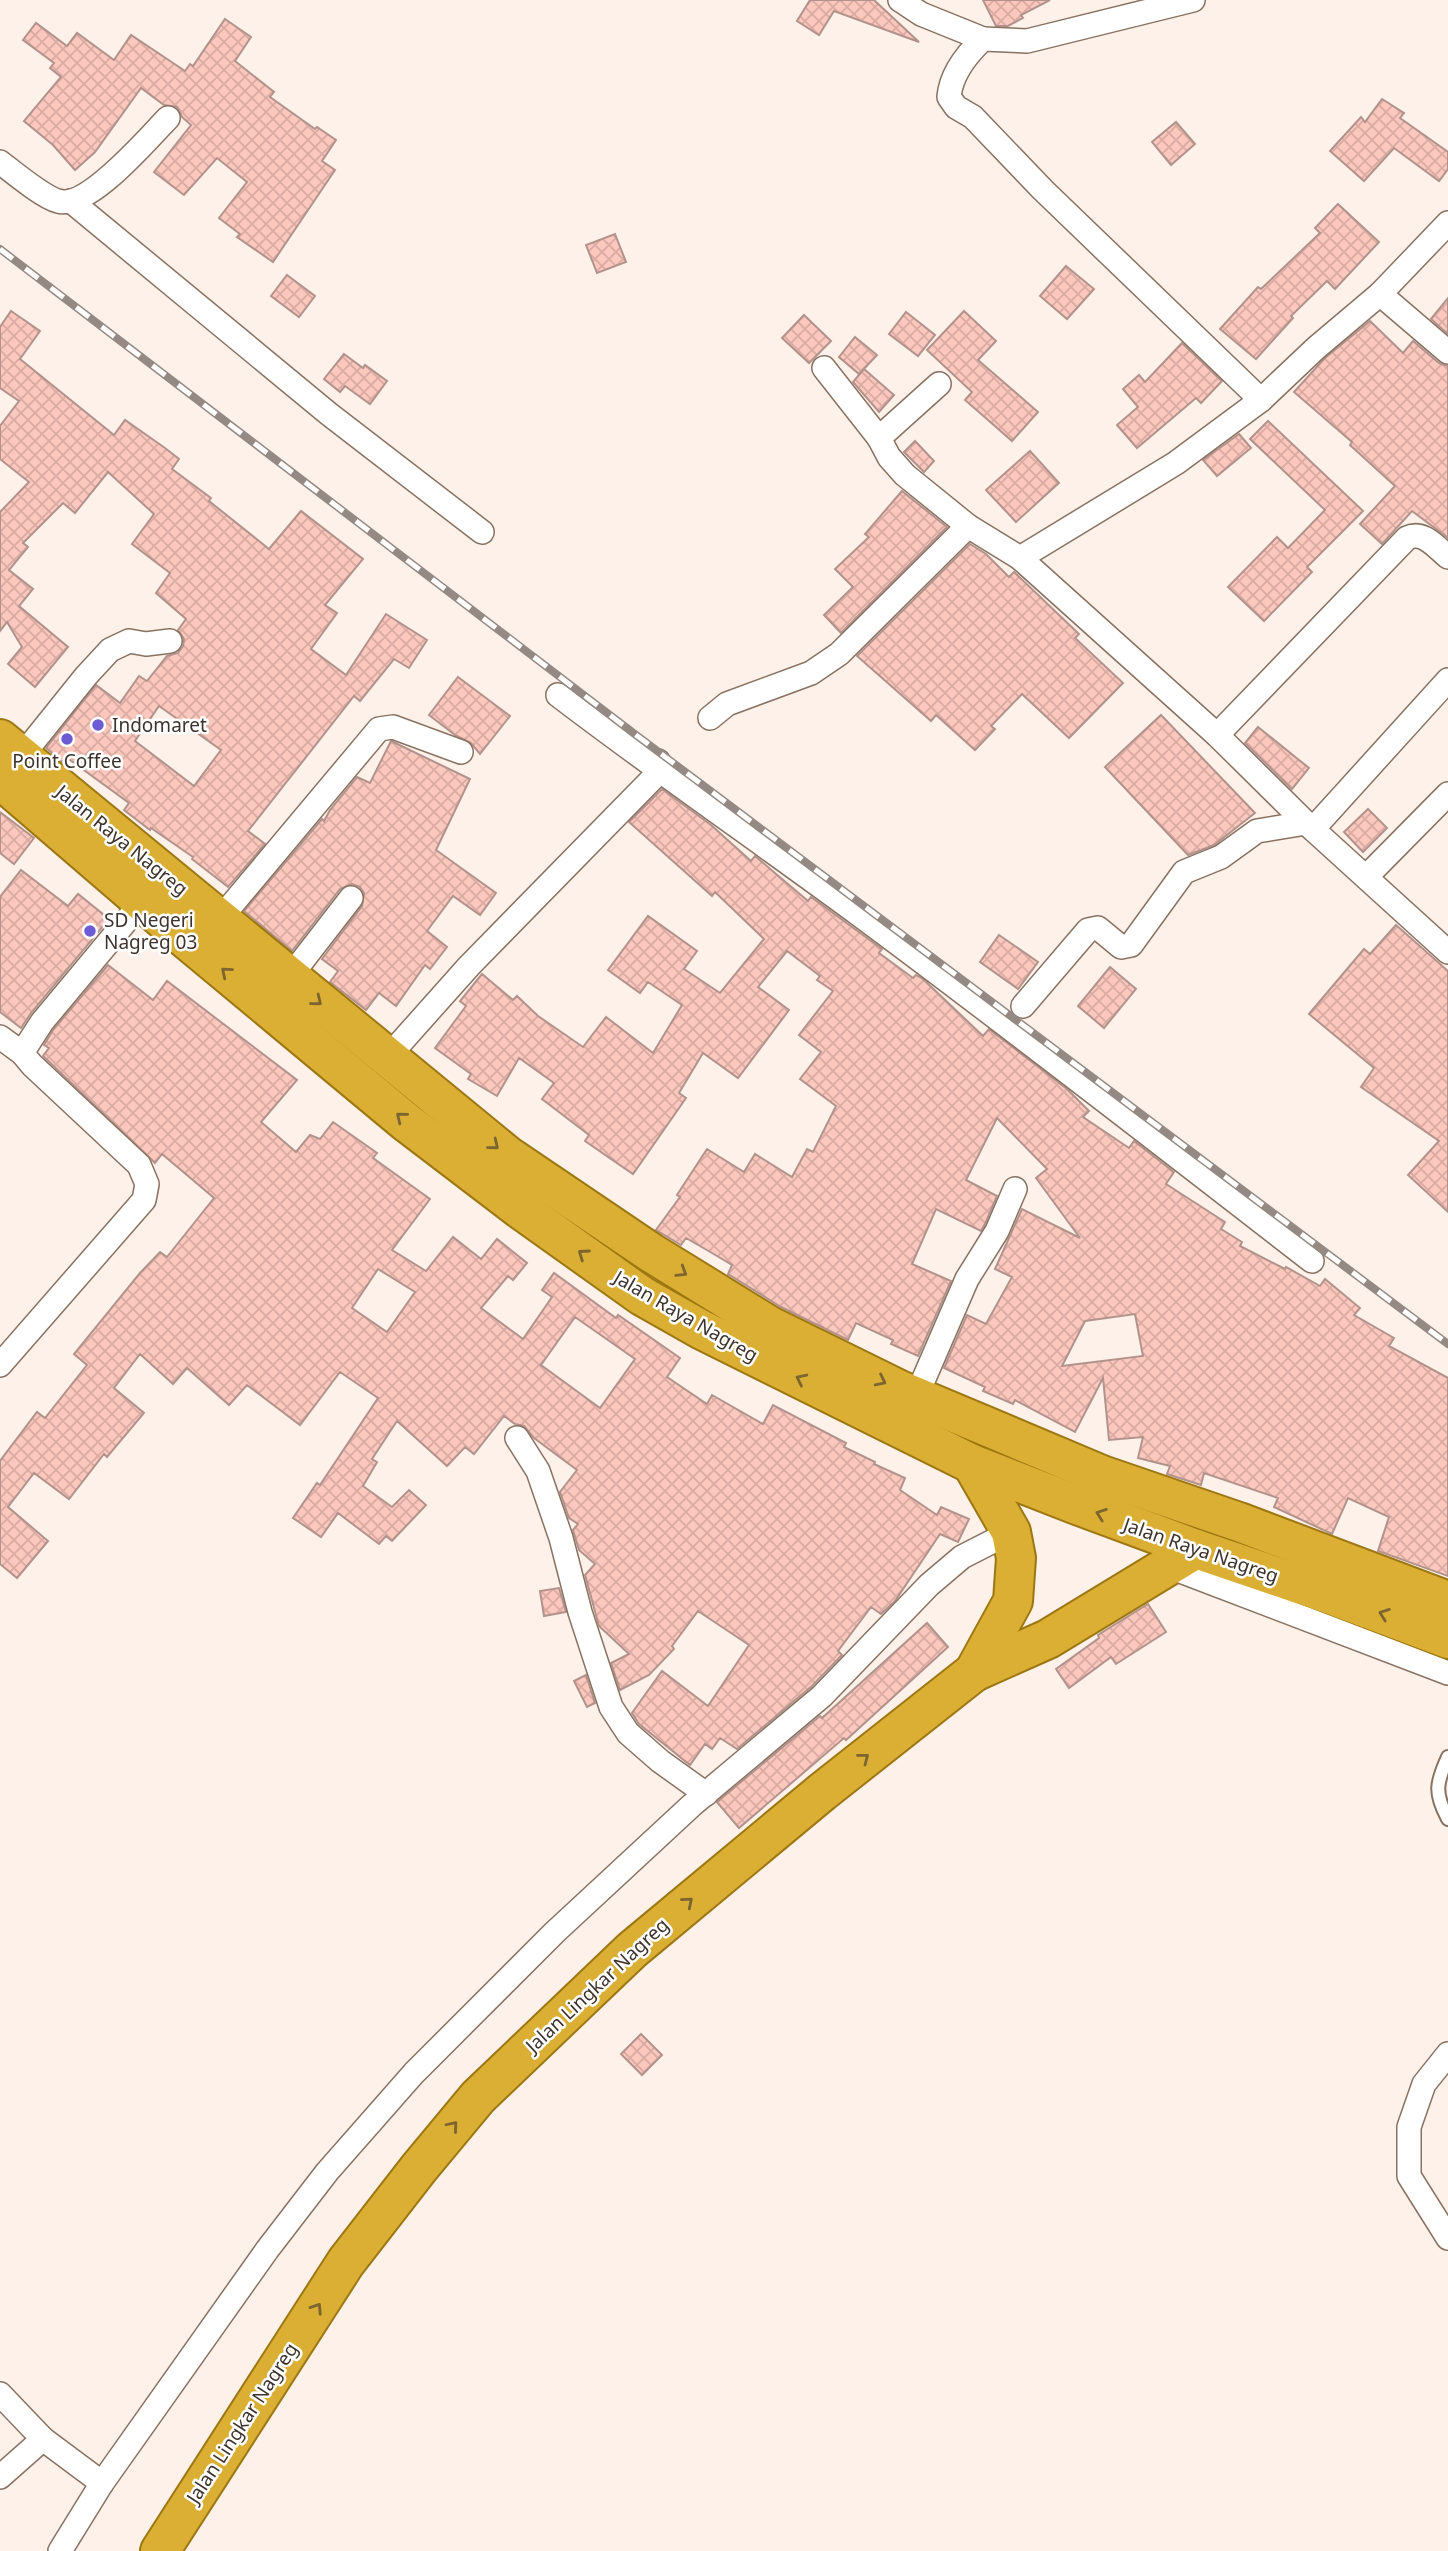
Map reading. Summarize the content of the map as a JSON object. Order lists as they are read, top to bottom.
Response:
{
  "streets": {
    "highway": ["Jalan Raya Nagreg", "Jalan Lingkar Nagreg"]
  },
  "crossings": [
    ["Jalan Raya Nagreg", "Jalan Lingkar Nagreg"]
  ],
  "one_way": ["Jalan Lingkar Nagreg"],
  "places": ["Indomaret", "Point Coffee", "SD Negeri Nagreg 03"]
}
